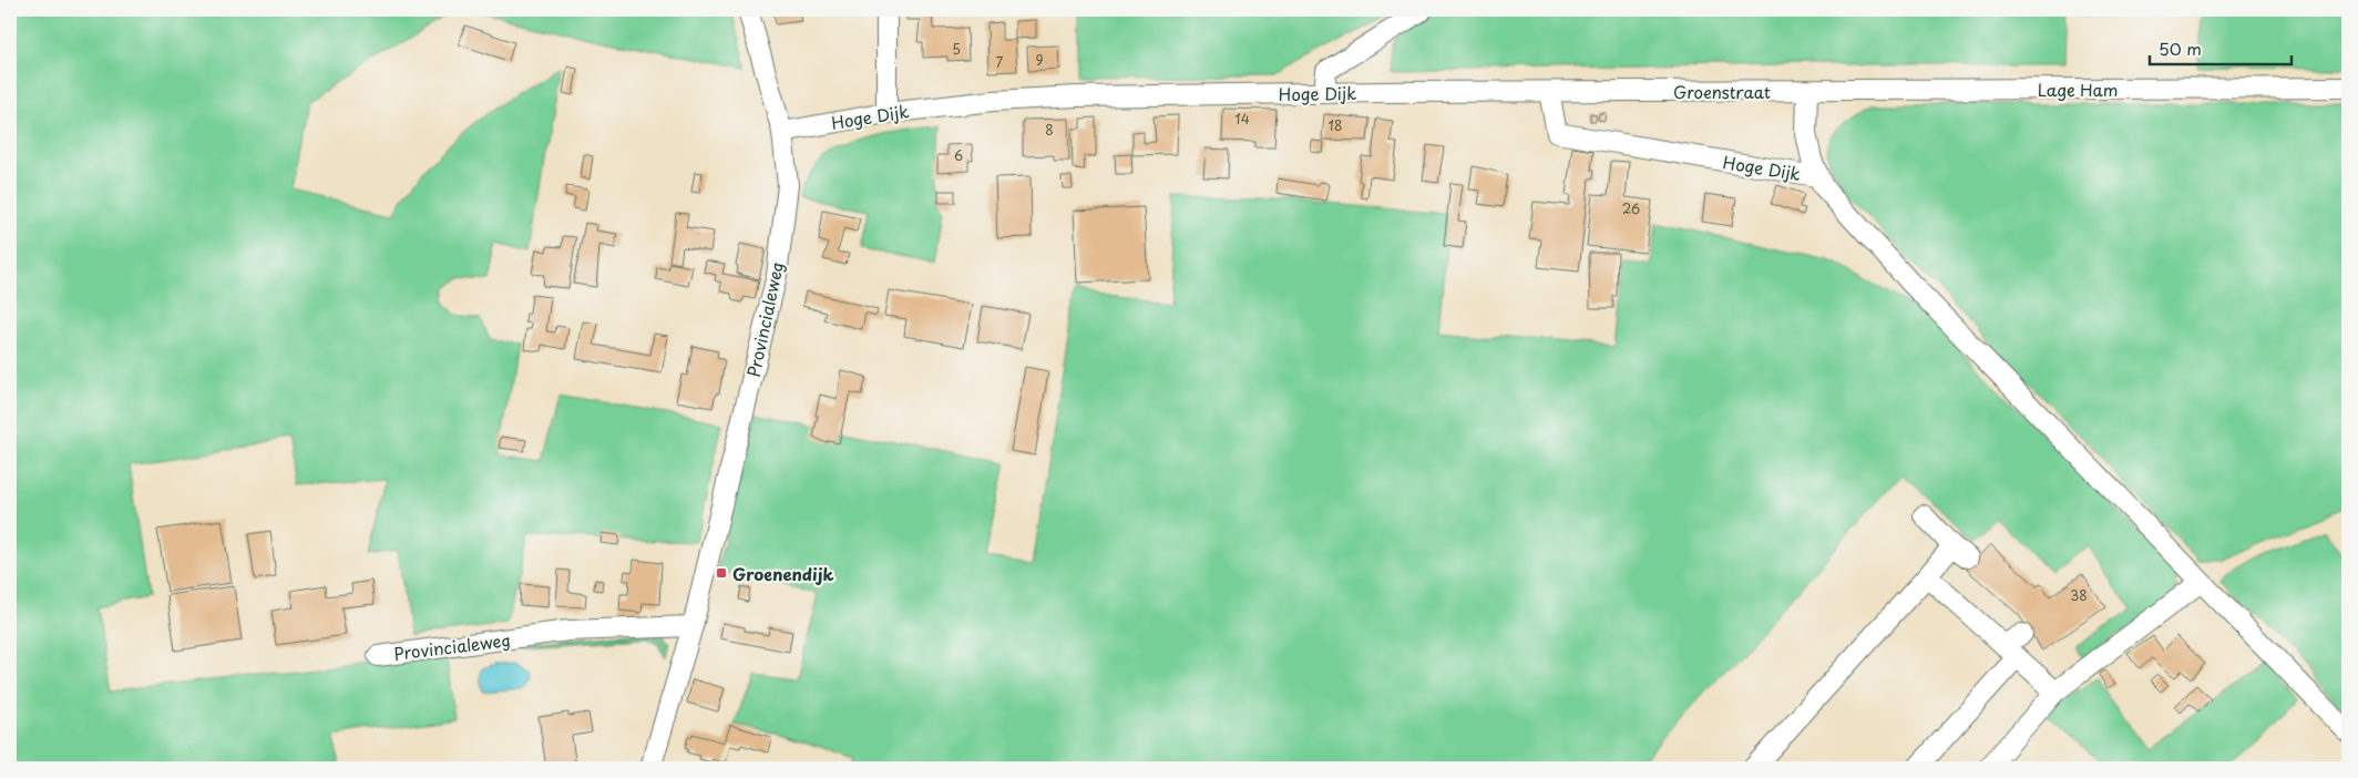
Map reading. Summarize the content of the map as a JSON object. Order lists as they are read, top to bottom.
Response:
{
  "streets": {
    "street": [
      "Lage Ham",
      "Groenstraat",
      "Hoge Dijk",
      "Provincialeweg"
    ]
  },
  "crossings": [
    ["Lage Ham", "Groenstraat"],
    ["Groenstraat", "Hoge Dijk"],
    ["Hoge Dijk", "Provincialeweg"]
  ],
  "places": {
    "transit": ["Groenendijk"]
  },
  "house_numbers": [
    "5",
    "9",
    "7",
    "14",
    "18",
    "8",
    "6",
    "26",
    "38"
  ],
  "scale_bar": "50 m"
}
